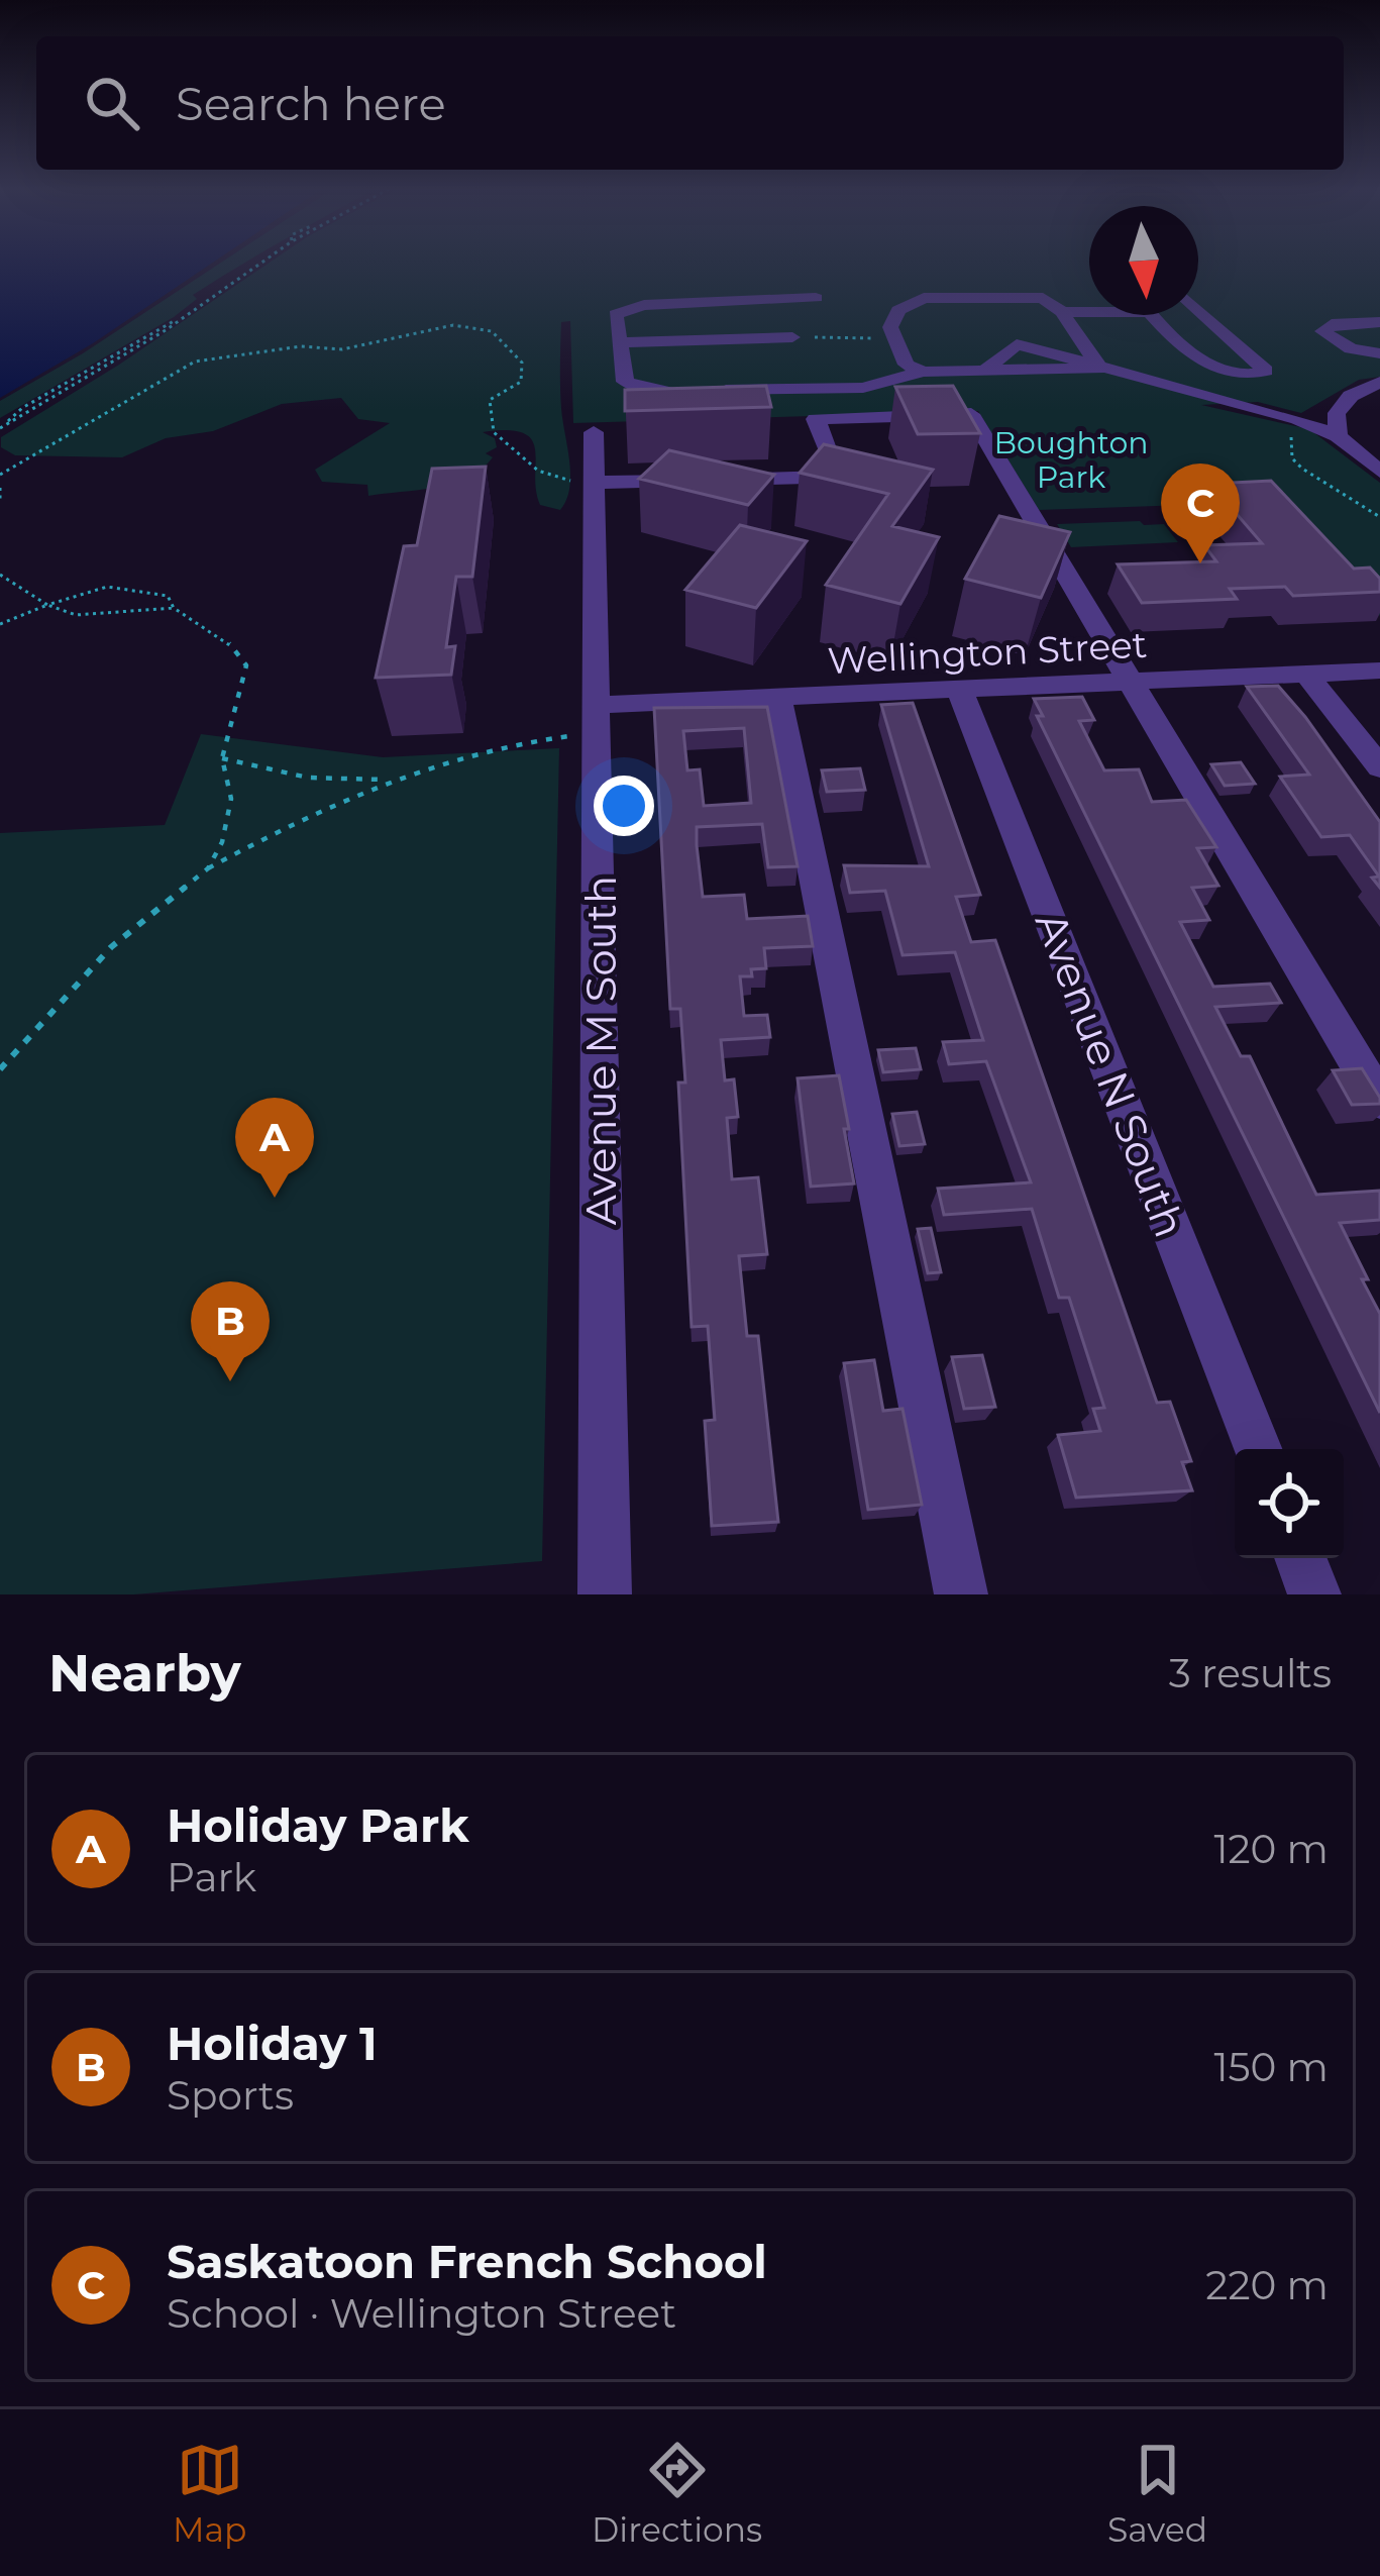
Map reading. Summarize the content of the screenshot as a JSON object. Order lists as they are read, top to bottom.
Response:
{
  "streets": {
    "street": ["Wellington Street", "Avenue M South", "Avenue N South"]
  },
  "crossings": [
    ["Wellington Street", "Avenue M South"],
    ["Wellington Street", "Avenue N South"]
  ],
  "parks": ["Boughton Park"],
  "north": "bottom",
  "page": {
    "search": "Search here",
    "pins": ["C", "A", "B"],
    "heading": ["Nearby", "3 results"],
    "list": [
      {
        "mark": "A",
        "name": "Holiday Park",
        "note": "Park",
        "value": "120 m"
      },
      {
        "mark": "B",
        "name": "Holiday 1",
        "note": "Sports",
        "value": "150 m"
      },
      {
        "mark": "C",
        "name": "Saskatoon French School",
        "note": "School · Wellington Street",
        "value": "220 m"
      }
    ],
    "nav": ["Map", "Directions", "Saved"]
  }
}
